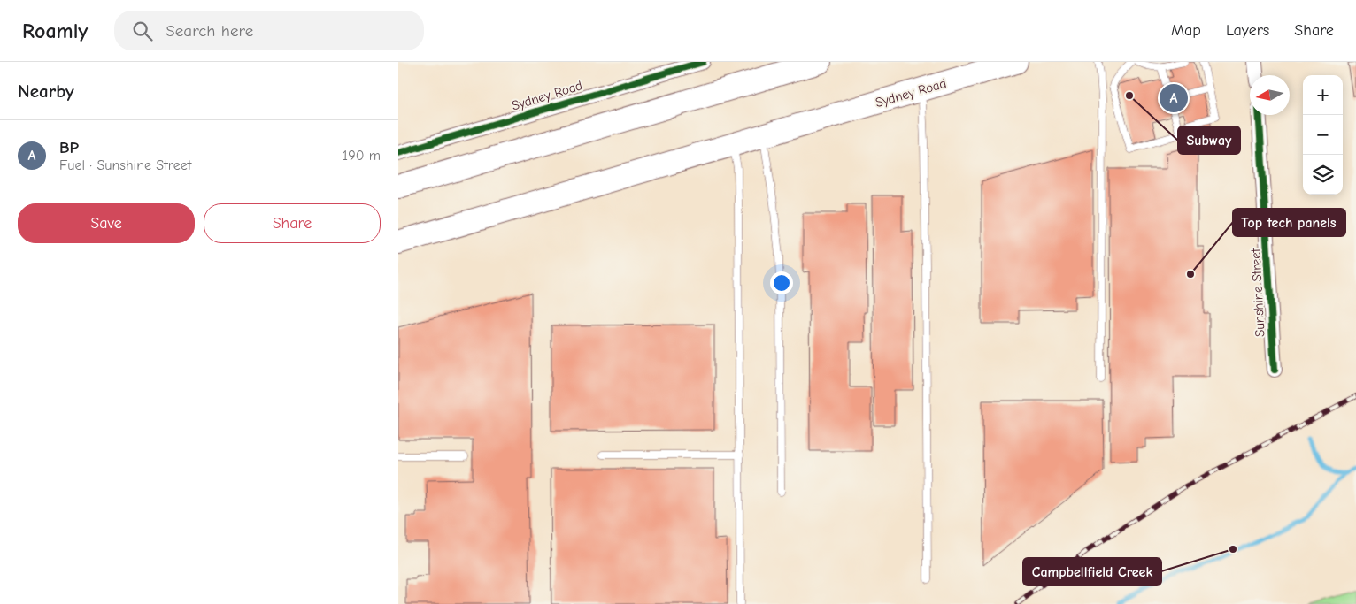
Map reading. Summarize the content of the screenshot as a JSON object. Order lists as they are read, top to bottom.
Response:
{
  "streets": {
    "highway": ["Sydney Road"],
    "street": ["Sunshine Street"]
  },
  "places": ["Subway", "Top tech panels", "Campbellfield Creek"],
  "north": "left",
  "page": {
    "header": "Roamly",
    "search": "Search here",
    "nav": ["Map", "Layers", "Share"],
    "heading": "Nearby",
    "map_buttons": ["+", "−"],
    "pins": "A",
    "list": [
      {
        "mark": "A",
        "name": "BP",
        "note": "Fuel · Sunshine Street",
        "value": "190 m"
      }
    ],
    "buttons": ["Save", "Share"]
  }
}
